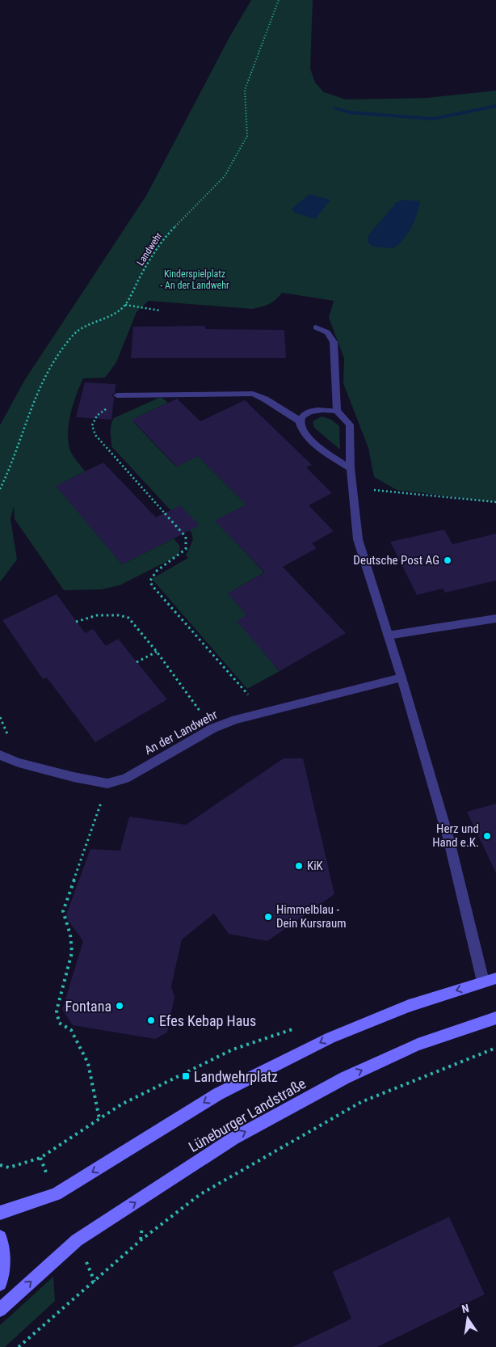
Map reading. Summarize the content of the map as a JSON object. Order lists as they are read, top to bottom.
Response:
{
  "streets": {
    "main road": ["Lüneburger Landstraße"],
    "street": ["An der Landwehr"],
    "path": ["Landwehr"]
  },
  "parks": ["Kinderspielplatz - An der Landwehr"],
  "places": {
    "other": [
      "Deutsche Post AG",
      "Herz und Hand e.K.",
      "KiK",
      "Himmelblau - Dein Kursraum",
      "Fontana",
      "Efes Kebap Haus"
    ],
    "transit": ["Landwehrplatz"]
  },
  "north": "top"
}
